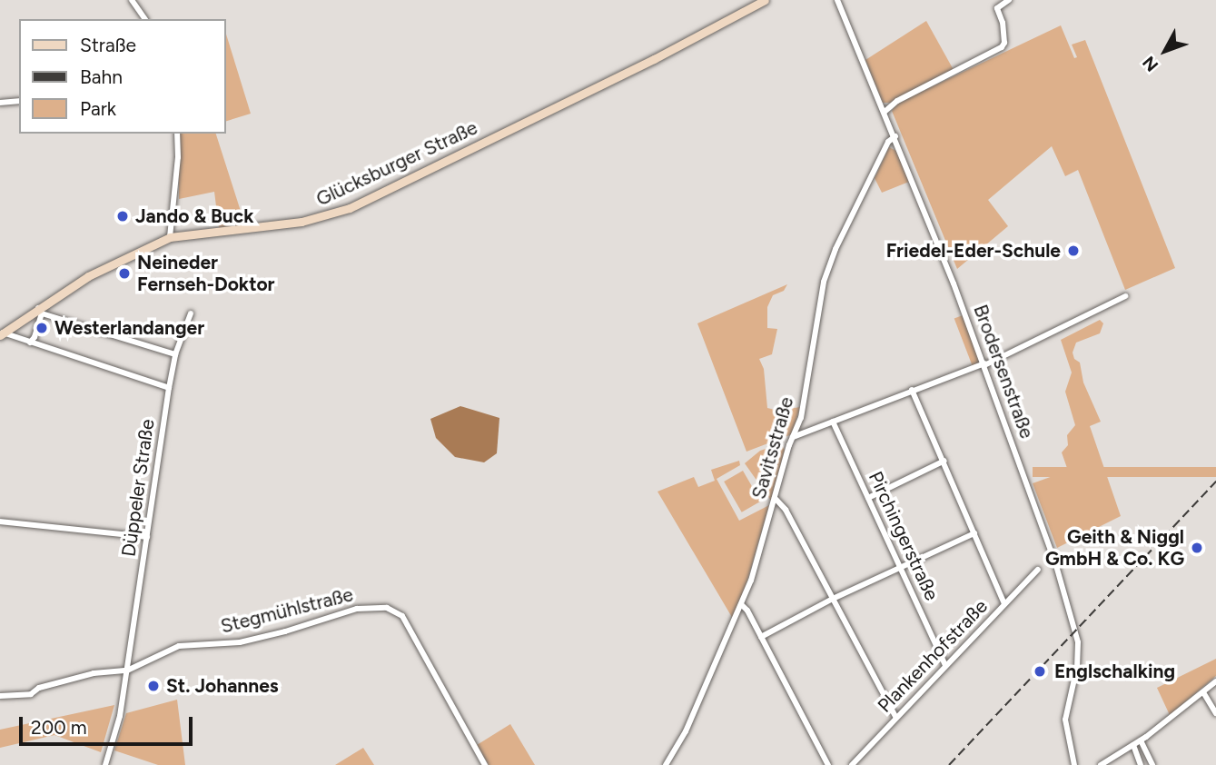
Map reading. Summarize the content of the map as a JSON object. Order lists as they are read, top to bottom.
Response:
{
  "streets": {
    "street": [
      "Glücksburger Straße",
      "Brodersenstraße",
      "Savitsstraße",
      "Düppeler Straße",
      "Pirchingerstraße",
      "Stegmühlstraße",
      "Plankenhofstraße"
    ]
  },
  "crossings": [
    ["Brodersenstraße", "Savitsstraße"],
    ["Düppeler Straße", "Stegmühlstraße"],
    ["Pirchingerstraße", "Plankenhofstraße"]
  ],
  "places": [
    "Jando & Buck",
    "Friedel-Eder-Schule",
    "Neineder Fernseh-Doktor",
    "Westerlandanger",
    "Geith & Niggl GmbH & Co. KG",
    "Englschalking",
    "St. Johannes"
  ],
  "legend": ["Straße", "Bahn", "Park"],
  "scale_bar": "200 m",
  "north": "bottom left"
}
